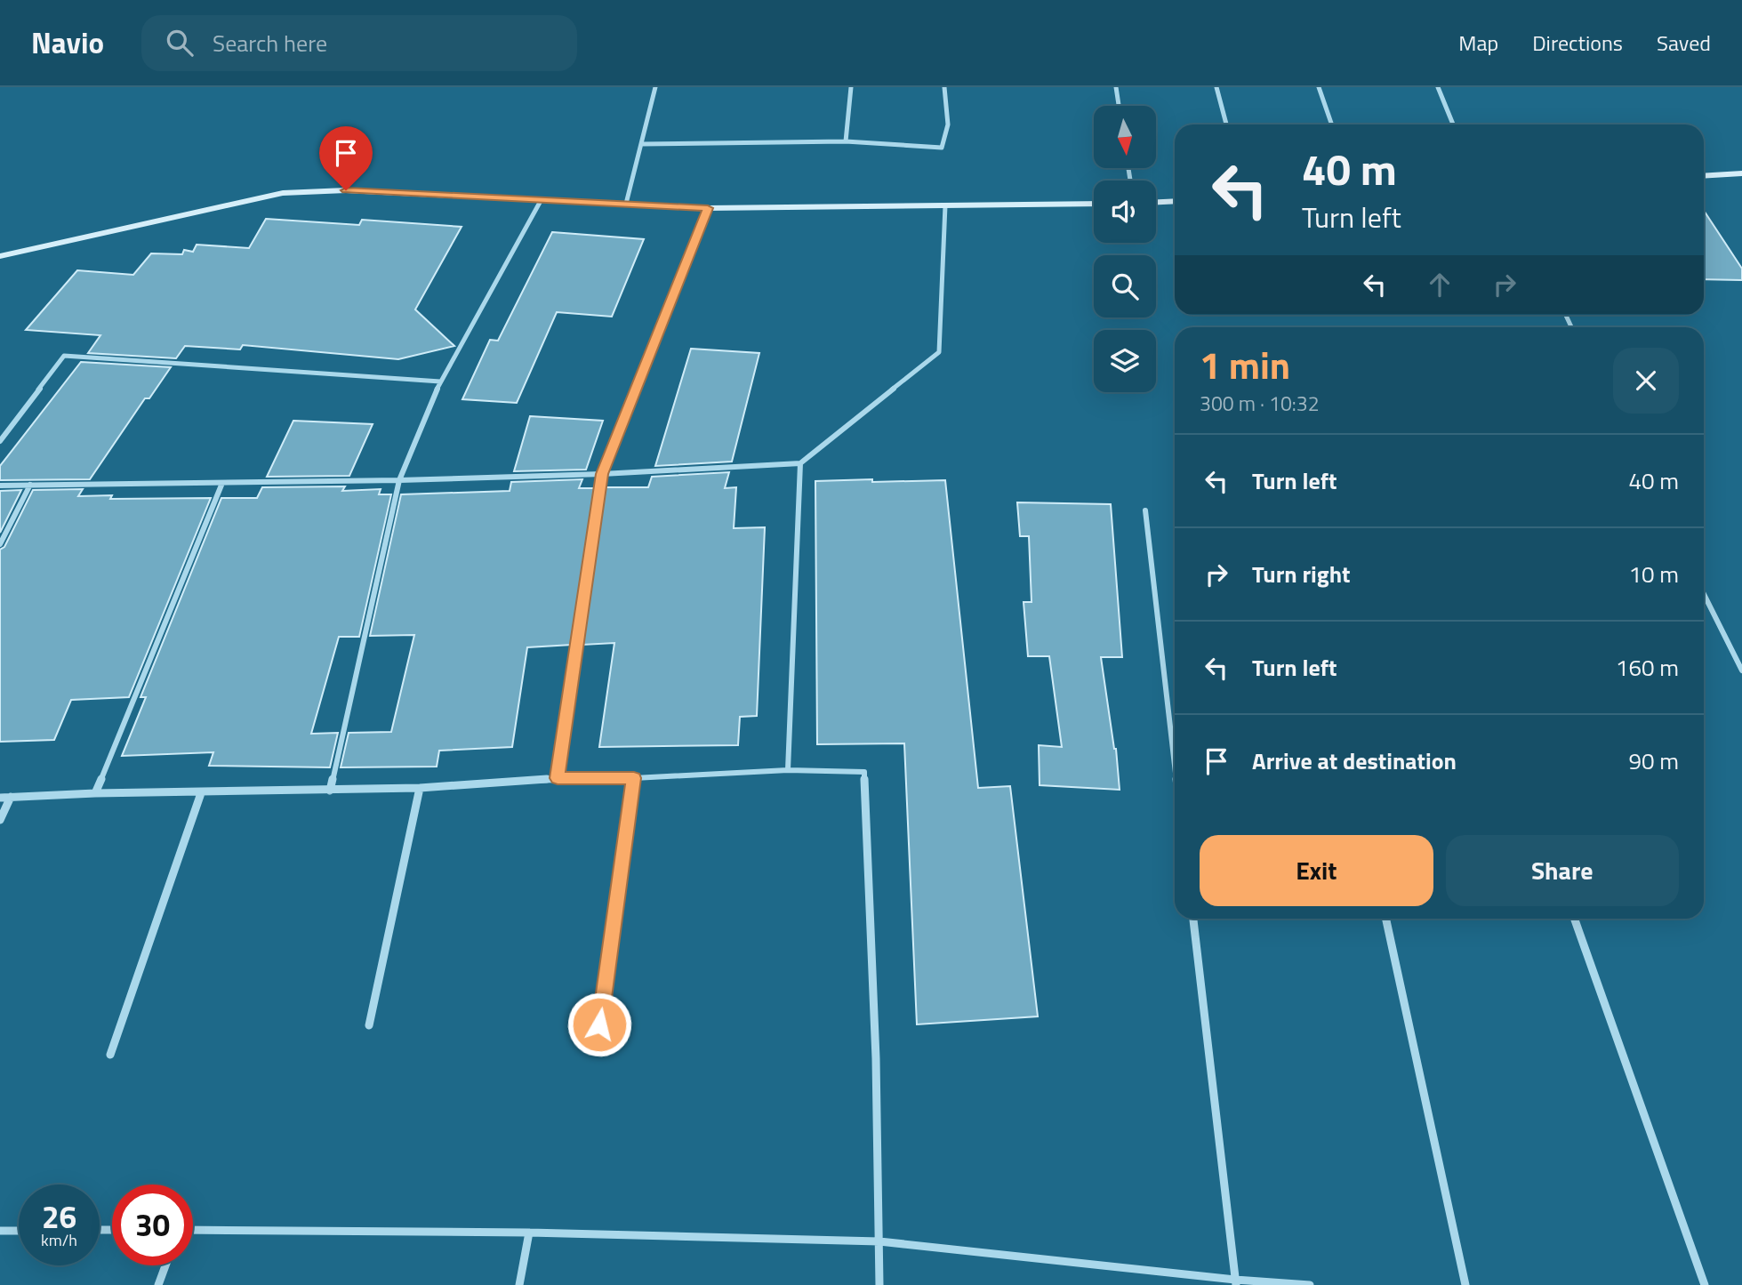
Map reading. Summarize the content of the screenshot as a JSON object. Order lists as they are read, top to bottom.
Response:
{
  "north": "bottom",
  "page": {
    "header": "Navio",
    "search": "Search here",
    "nav": ["Map", "Directions", "Saved"],
    "turn": ["40 m", "Turn left"],
    "heading": ["1 min", "300 m · 10:32"],
    "list": [
      {
        "name": "Turn left",
        "value": "40 m"
      },
      {
        "name": "Turn right",
        "value": "10 m"
      },
      {
        "name": "Turn left",
        "value": "160 m"
      },
      {
        "name": "Arrive at destination",
        "value": "90 m"
      }
    ],
    "buttons": ["Exit", "Share"],
    "speed": "26 km/h",
    "limit": "30"
  }
}
